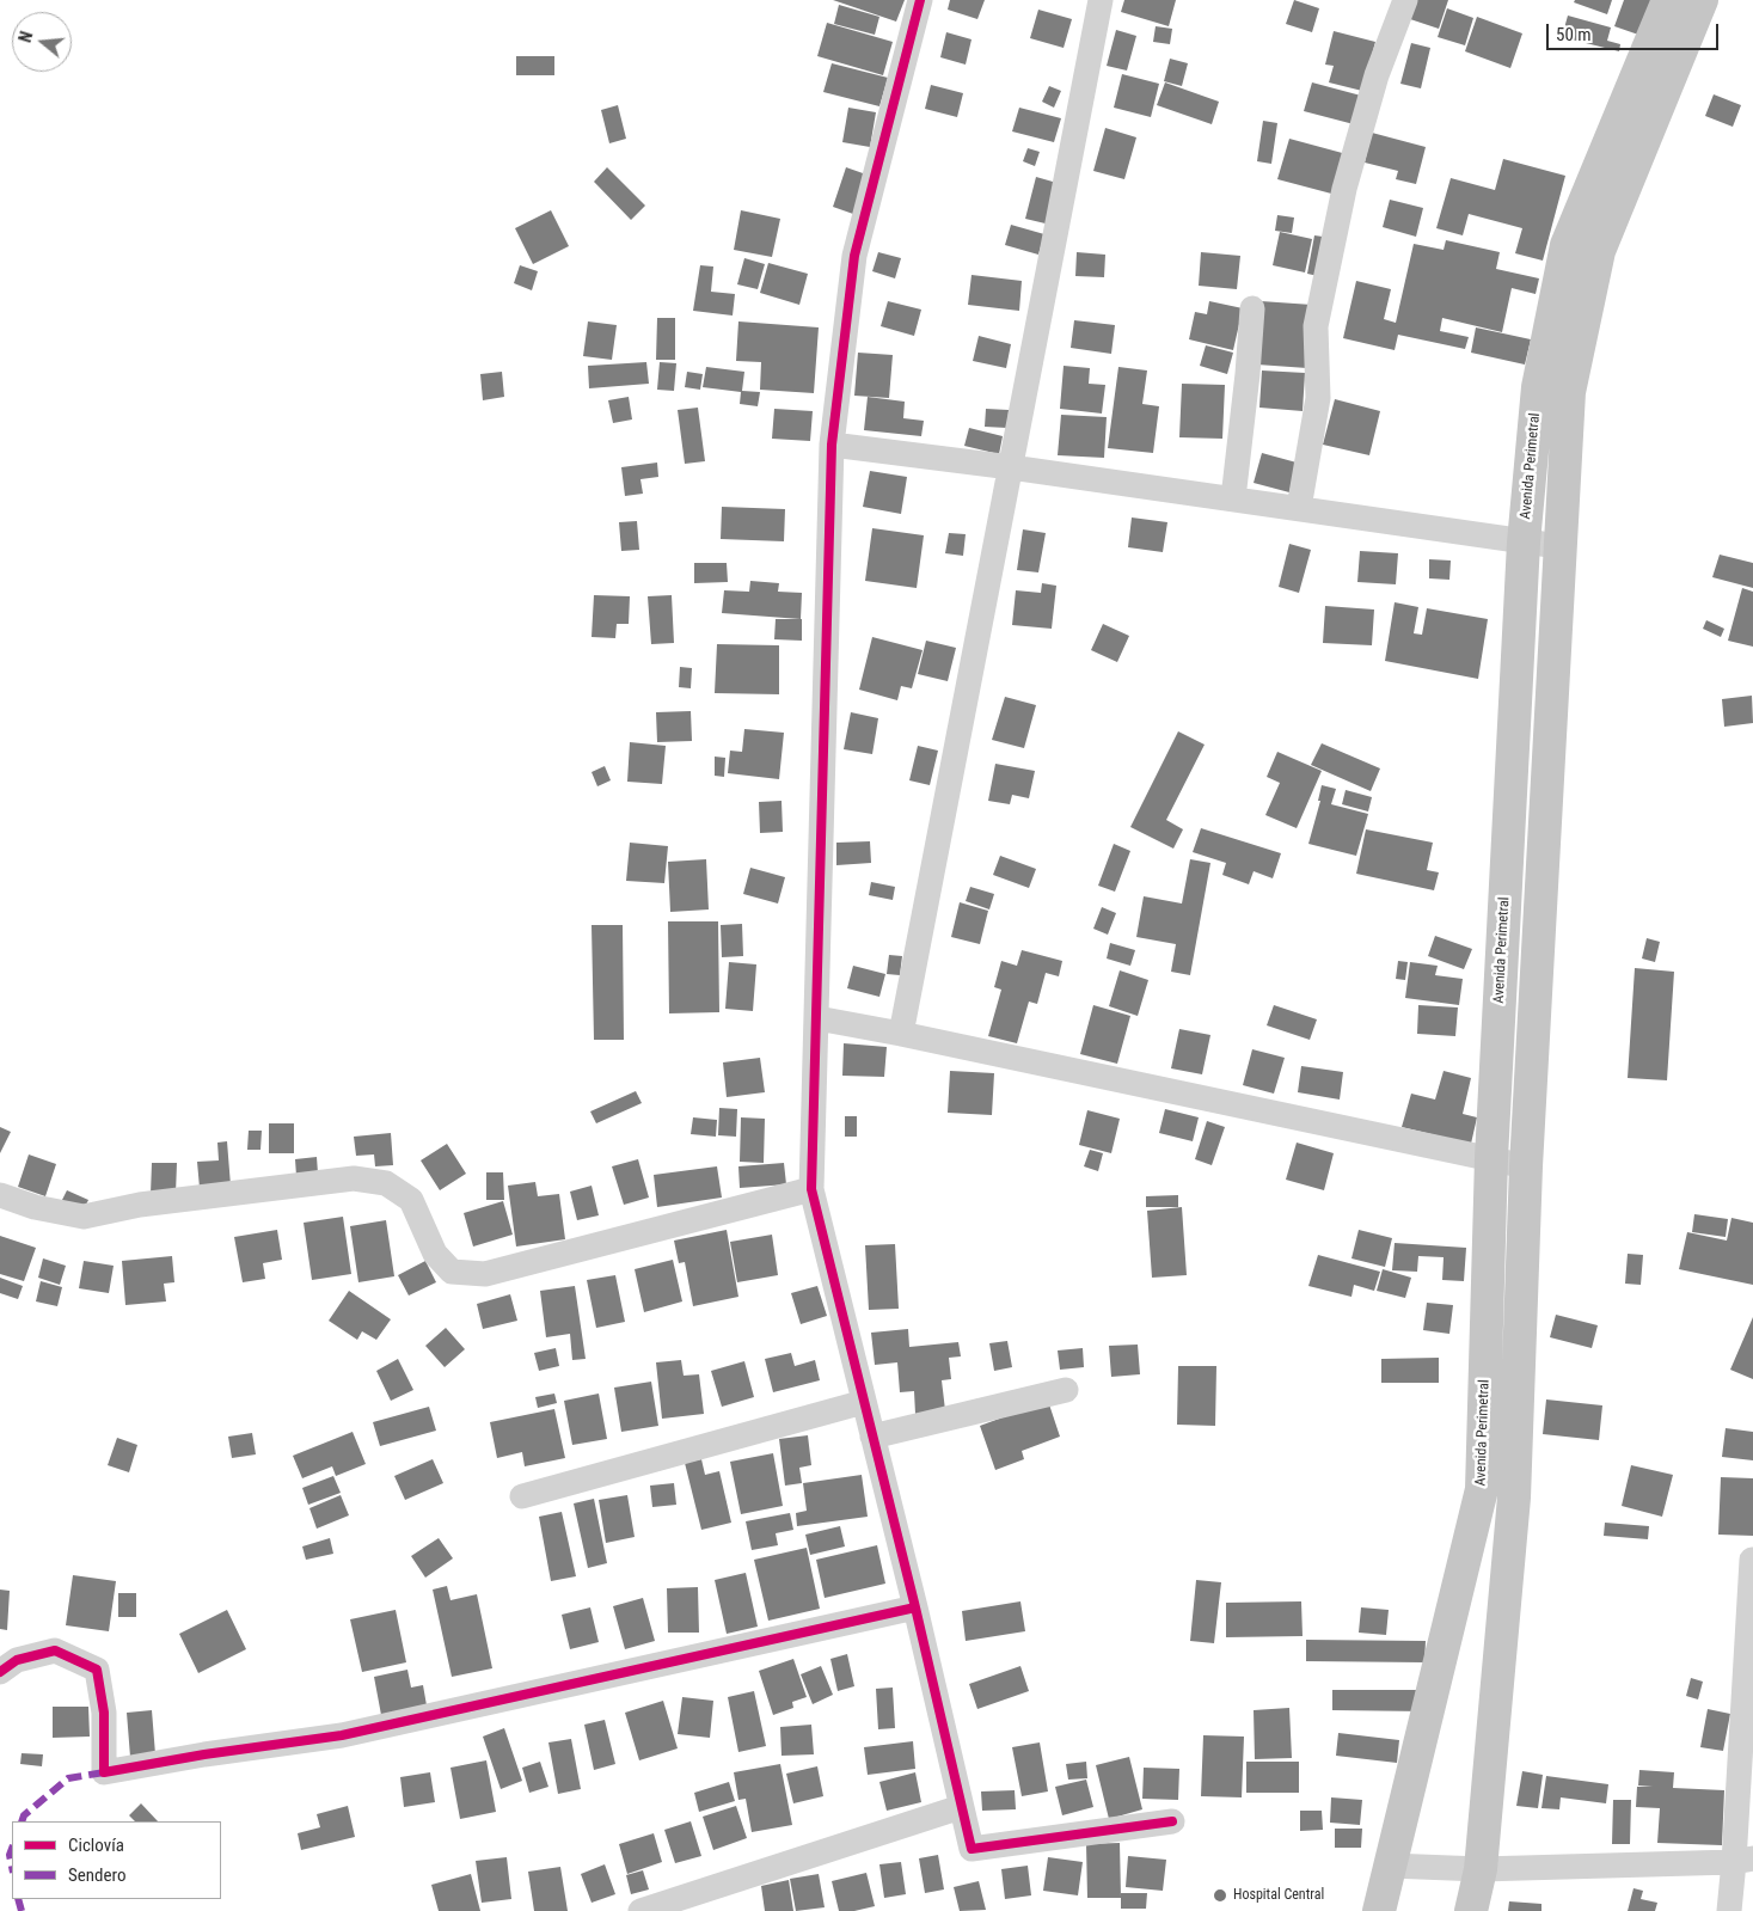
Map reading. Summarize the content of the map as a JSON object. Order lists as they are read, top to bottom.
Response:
{
  "streets": {
    "main road": ["Avenida Perimetral"]
  },
  "places": ["Hospital Central"],
  "legend": ["Ciclovía", "Sendero"],
  "scale_bar": "50 m",
  "north": "left"
}
